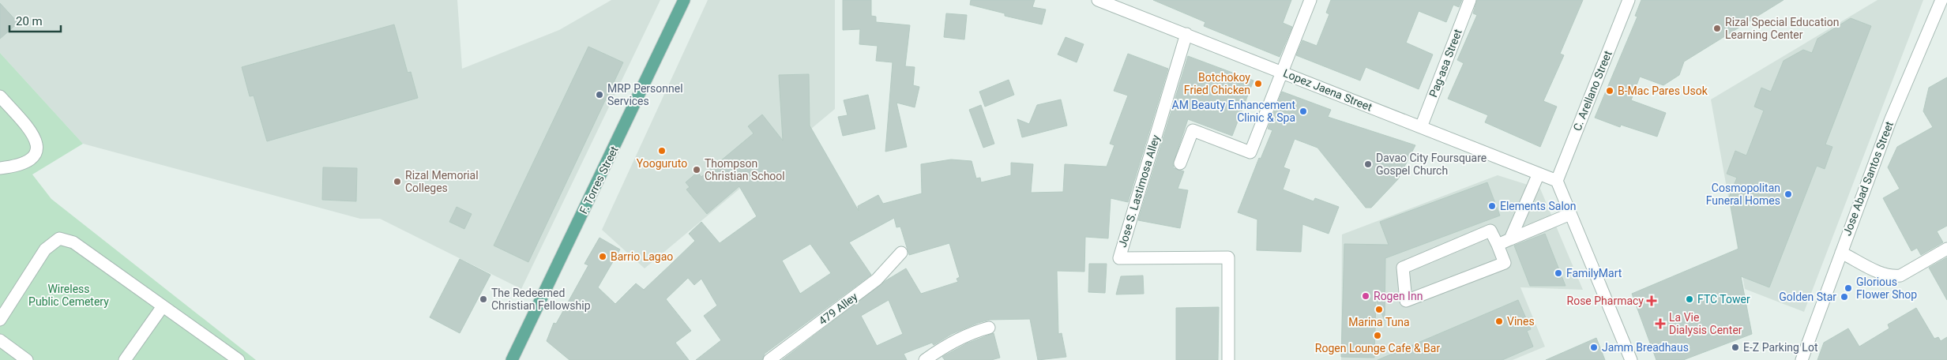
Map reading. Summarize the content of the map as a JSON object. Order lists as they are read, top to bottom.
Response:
{
  "streets": {
    "main road": ["F. Torres Street"],
    "street": [
      "Pag-asa Street",
      "Lopez Jaena Street",
      "C. Arellano Street",
      "Jose Abad Santos Street",
      "Jose S. Lastimosa Alley",
      "479 Alley"
    ]
  },
  "crossings": [
    ["Pag-asa Street", "Lopez Jaena Street"],
    ["Lopez Jaena Street", "C. Arellano Street"],
    ["Lopez Jaena Street", "Jose S. Lastimosa Alley"]
  ],
  "parks": ["Wireless Public Cemetery"],
  "places": {
    "other": [
      "Rizal Special Education Learning Center",
      "Botchokoy Fried Chicken",
      "B-Mac Pares Usok",
      "MRP Personnel Services",
      "AM Beauty Enhancement Clinic & Spa",
      "Yooguruto",
      "Davao City Foursquare Gospel Church",
      "Thompson Christian School",
      "Rizal Memorial Colleges",
      "Cosmopolitan Funeral Homes",
      "Elements Salon",
      "Barrio Lagao",
      "FamilyMart",
      "Glorious Flower Shop",
      "Rogen Inn",
      "Golden Star",
      "The Redeemed Christian Fellowship",
      "FTC Tower",
      "Marina Tuna",
      "Vines",
      "Rogen Lounge Cafe & Bar",
      "Jamm Breadhaus",
      "E-Z Parking Lot"
    ],
    "health": ["Rose Pharmacy", "La Vie Dialysis Center"]
  },
  "scale_bar": "20 m"
}
